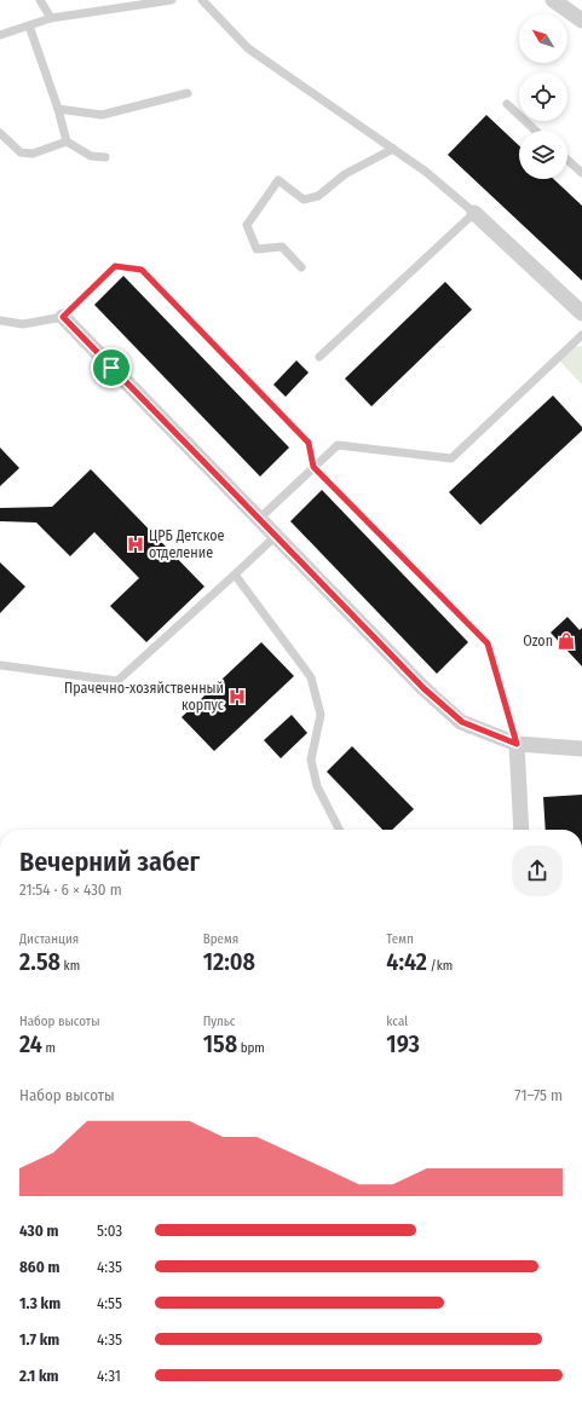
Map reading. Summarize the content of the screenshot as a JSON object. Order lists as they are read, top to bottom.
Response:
{
  "places": {
    "hospital": ["ЦРБ Детское отделение", "Прачечно-хозяйственный корпус"],
    "shop": ["Ozon"]
  },
  "north": "top left",
  "page": {
    "heading": ["Вечерний забег", "21:54 · 6 × 430 m"],
    "stats": [
      ["Дистанция", "2.58 km"],
      ["Время", "12:08"],
      ["Темп", "4:42 /km"],
      ["Набор высоты", "24 m"],
      ["Пульс", "158 bpm"],
      ["kcal", "193"]
    ],
    "chart": ["Набор высоты", "71–75 m"],
    "list": [
      {
        "name": "430 m",
        "note": "5:03"
      },
      {
        "name": "860 m",
        "note": "4:35"
      },
      {
        "name": "1.3 km",
        "note": "4:55"
      },
      {
        "name": "1.7 km",
        "note": "4:35"
      },
      {
        "name": "2.1 km",
        "note": "4:31"
      }
    ]
  }
}
